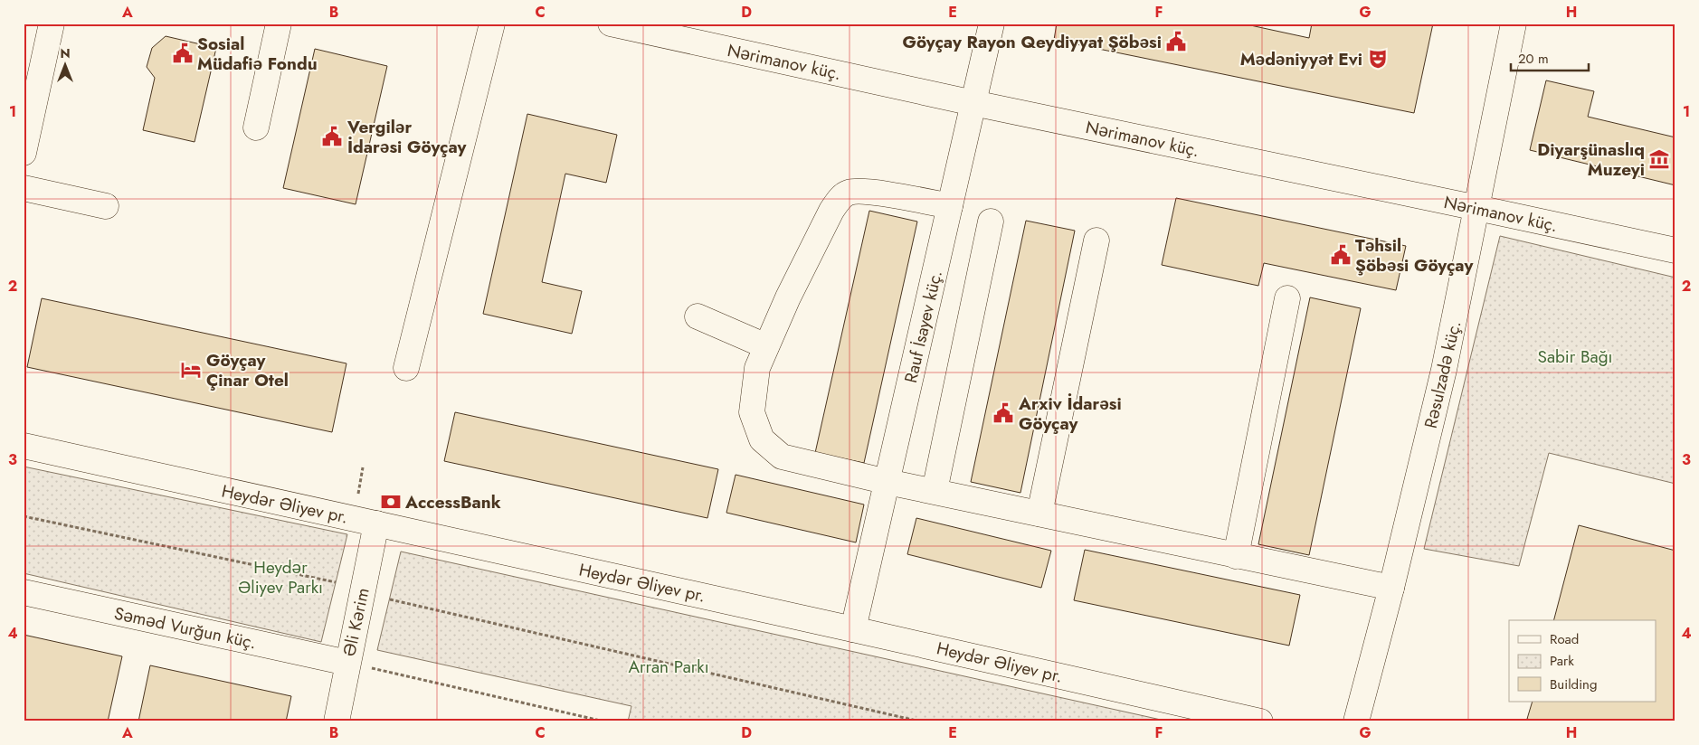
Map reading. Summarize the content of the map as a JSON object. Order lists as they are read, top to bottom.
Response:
{
  "streets": {
    "street": [
      "Nərimanov küç.",
      "Rauf İsayev küç.",
      "Rəsulzadə küç.",
      "Heydər Əliyev pr.",
      "Əli Kərim",
      "Səməd Vurğun küç."
    ]
  },
  "crossings": [
    ["Nərimanov küç.", "Rauf İsayev küç."],
    ["Nərimanov küç.", "Rəsulzadə küç."],
    ["Rauf İsayev küç.", "Heydər Əliyev pr."],
    ["Heydər Əliyev pr.", "Əli Kərim"],
    ["Əli Kərim", "Səməd Vurğun küç."]
  ],
  "parks": ["Sabir Bağı", "Heydər Əliyev Parkı", "Arran Parkı"],
  "places": {
    "public building": [
      "Göyçay Rayon Qeydiyyat Şöbəsi",
      "Sosial Müdafiə Fondu",
      "Vergilər İdarəsi Göyçay",
      "Təhsil Şöbəsi Göyçay",
      "Arxiv İdarəsi Göyçay"
    ],
    "theatre": ["Mədəniyyət Evi"],
    "museum": ["Diyarşünaslıq Muzeyi"],
    "hotel": ["Göyçay Çinar Otel"],
    "bank": ["AccessBank"]
  },
  "legend": ["Road", "Park", "Building"],
  "scale_bar": "20 m",
  "north": "top",
  "grid": {
    "columns": [
      "A",
      "B",
      "C",
      "D",
      "E",
      "F",
      "G",
      "H"
    ],
    "rows": [
      "1",
      "2",
      "3",
      "4"
    ]
  }
}
